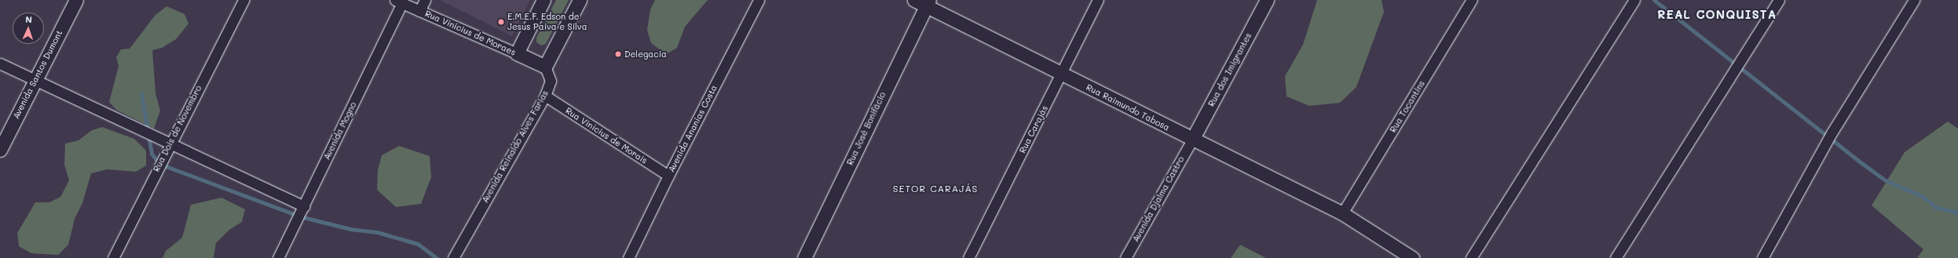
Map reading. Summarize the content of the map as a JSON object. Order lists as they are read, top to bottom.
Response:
{
  "streets": {
    "street": [
      "Rua Vinícius de Moraes",
      "Rua dos Imigrantes",
      "Avenida Santos Dumont",
      "Rua Tocantins",
      "Rua Raimundo Tabosa",
      "Rua Dois de Novembro",
      "Avenida Ananias Costa",
      "Rua José Bonifácio",
      "Rua Carajás",
      "Avenida Mogno",
      "Rua Vinícius de Morais",
      "Avenida Reinaldo Alves Farias",
      "Avenida Djalma Castro"
    ]
  },
  "crossings": [
    ["Rua Vinícius de Moraes", "Avenida Mogno"],
    ["Rua Vinícius de Moraes", "Avenida Reinaldo Alves Farias"],
    ["Rua dos Imigrantes", "Rua Raimundo Tabosa"],
    ["Rua dos Imigrantes", "Avenida Djalma Castro"],
    ["Rua Tocantins", "Rua Raimundo Tabosa"],
    ["Rua Raimundo Tabosa", "Rua José Bonifácio"],
    ["Rua Raimundo Tabosa", "Rua Carajás"],
    ["Rua Raimundo Tabosa", "Avenida Djalma Castro"],
    ["Avenida Ananias Costa", "Rua Vinícius de Morais"],
    ["Rua Vinícius de Morais", "Avenida Reinaldo Alves Farias"]
  ],
  "districts": ["REAL CONQUISTA", "SETOR CARAJÁS"],
  "places": ["E.M.E.F. Edson de Jesus Paiva e Silva", "Delegacia"],
  "north": "top"
}
